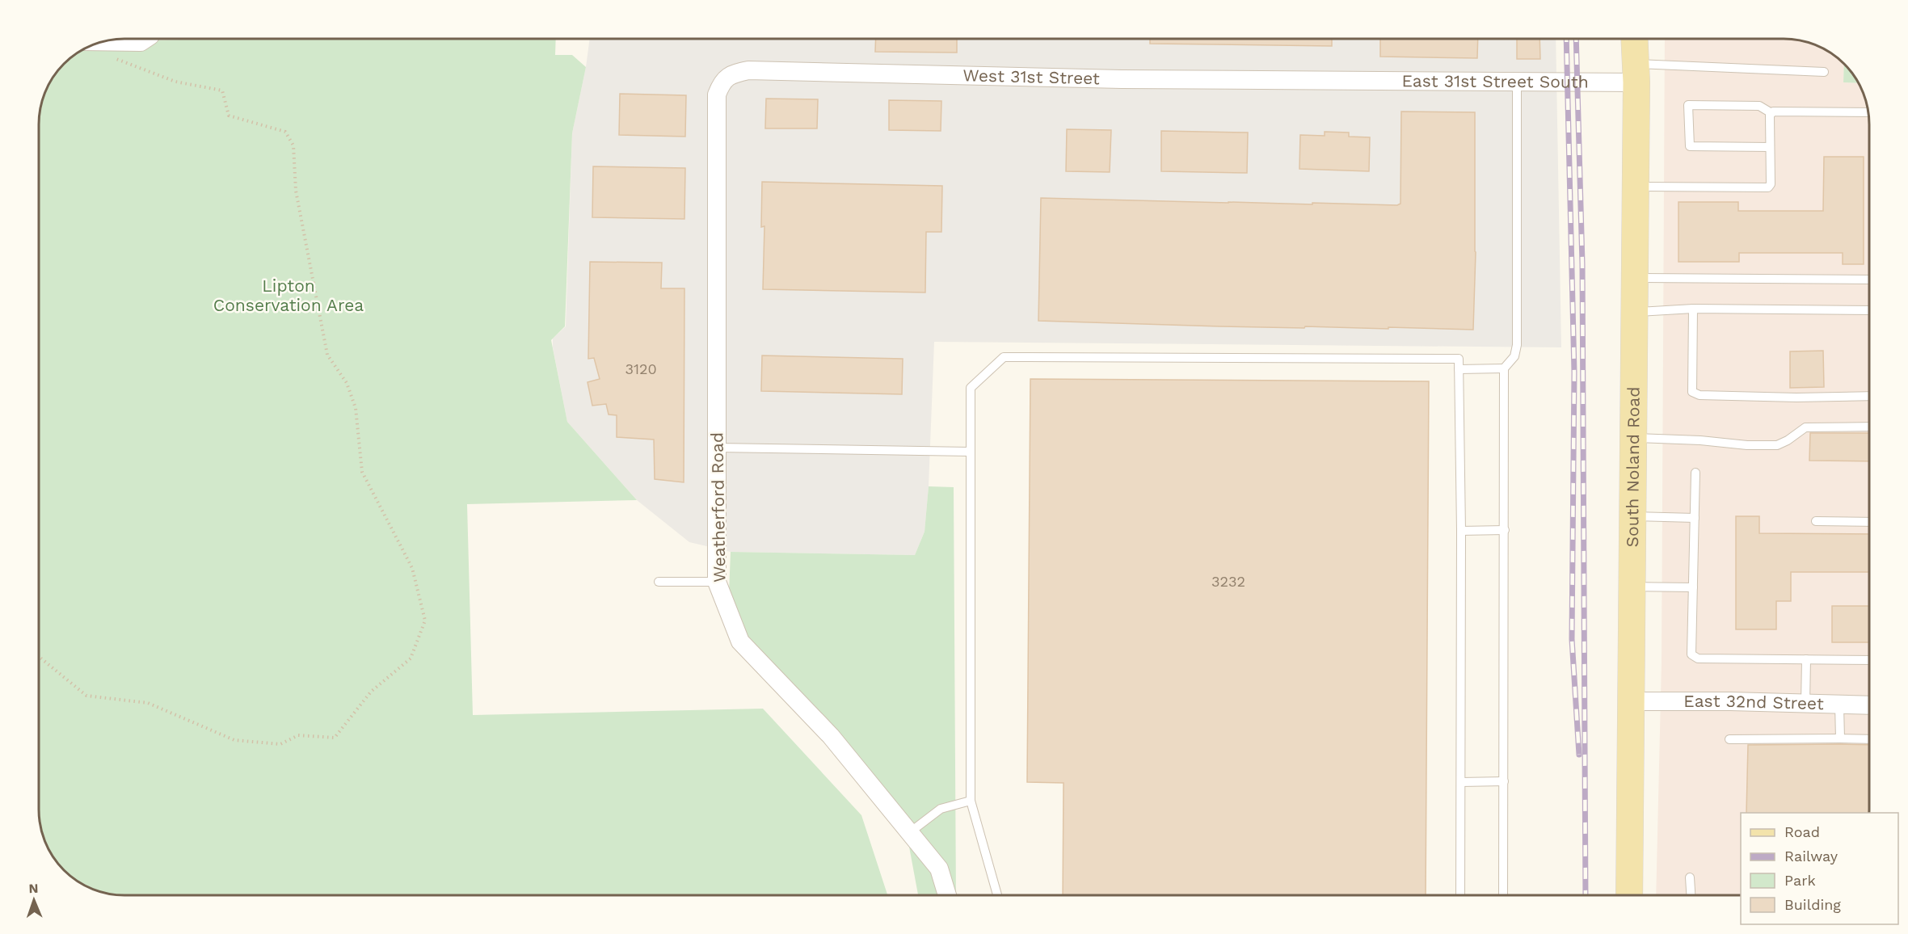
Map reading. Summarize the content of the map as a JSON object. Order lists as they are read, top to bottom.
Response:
{
  "streets": {
    "main road": ["South Noland Road"],
    "street": [
      "West 31st Street",
      "East 31st Street South",
      "Weatherford Road",
      "East 32nd Street"
    ]
  },
  "crossings": [
    ["West 31st Street", "East 31st Street South"],
    ["West 31st Street", "Weatherford Road"],
    ["East 31st Street South", "South Noland Road"],
    ["South Noland Road", "East 32nd Street"]
  ],
  "parks": ["Lipton Conservation Area"],
  "house_numbers": ["3120", "3232"],
  "legend": [
    "Road",
    "Railway",
    "Park",
    "Building"
  ],
  "north": "top"
}
